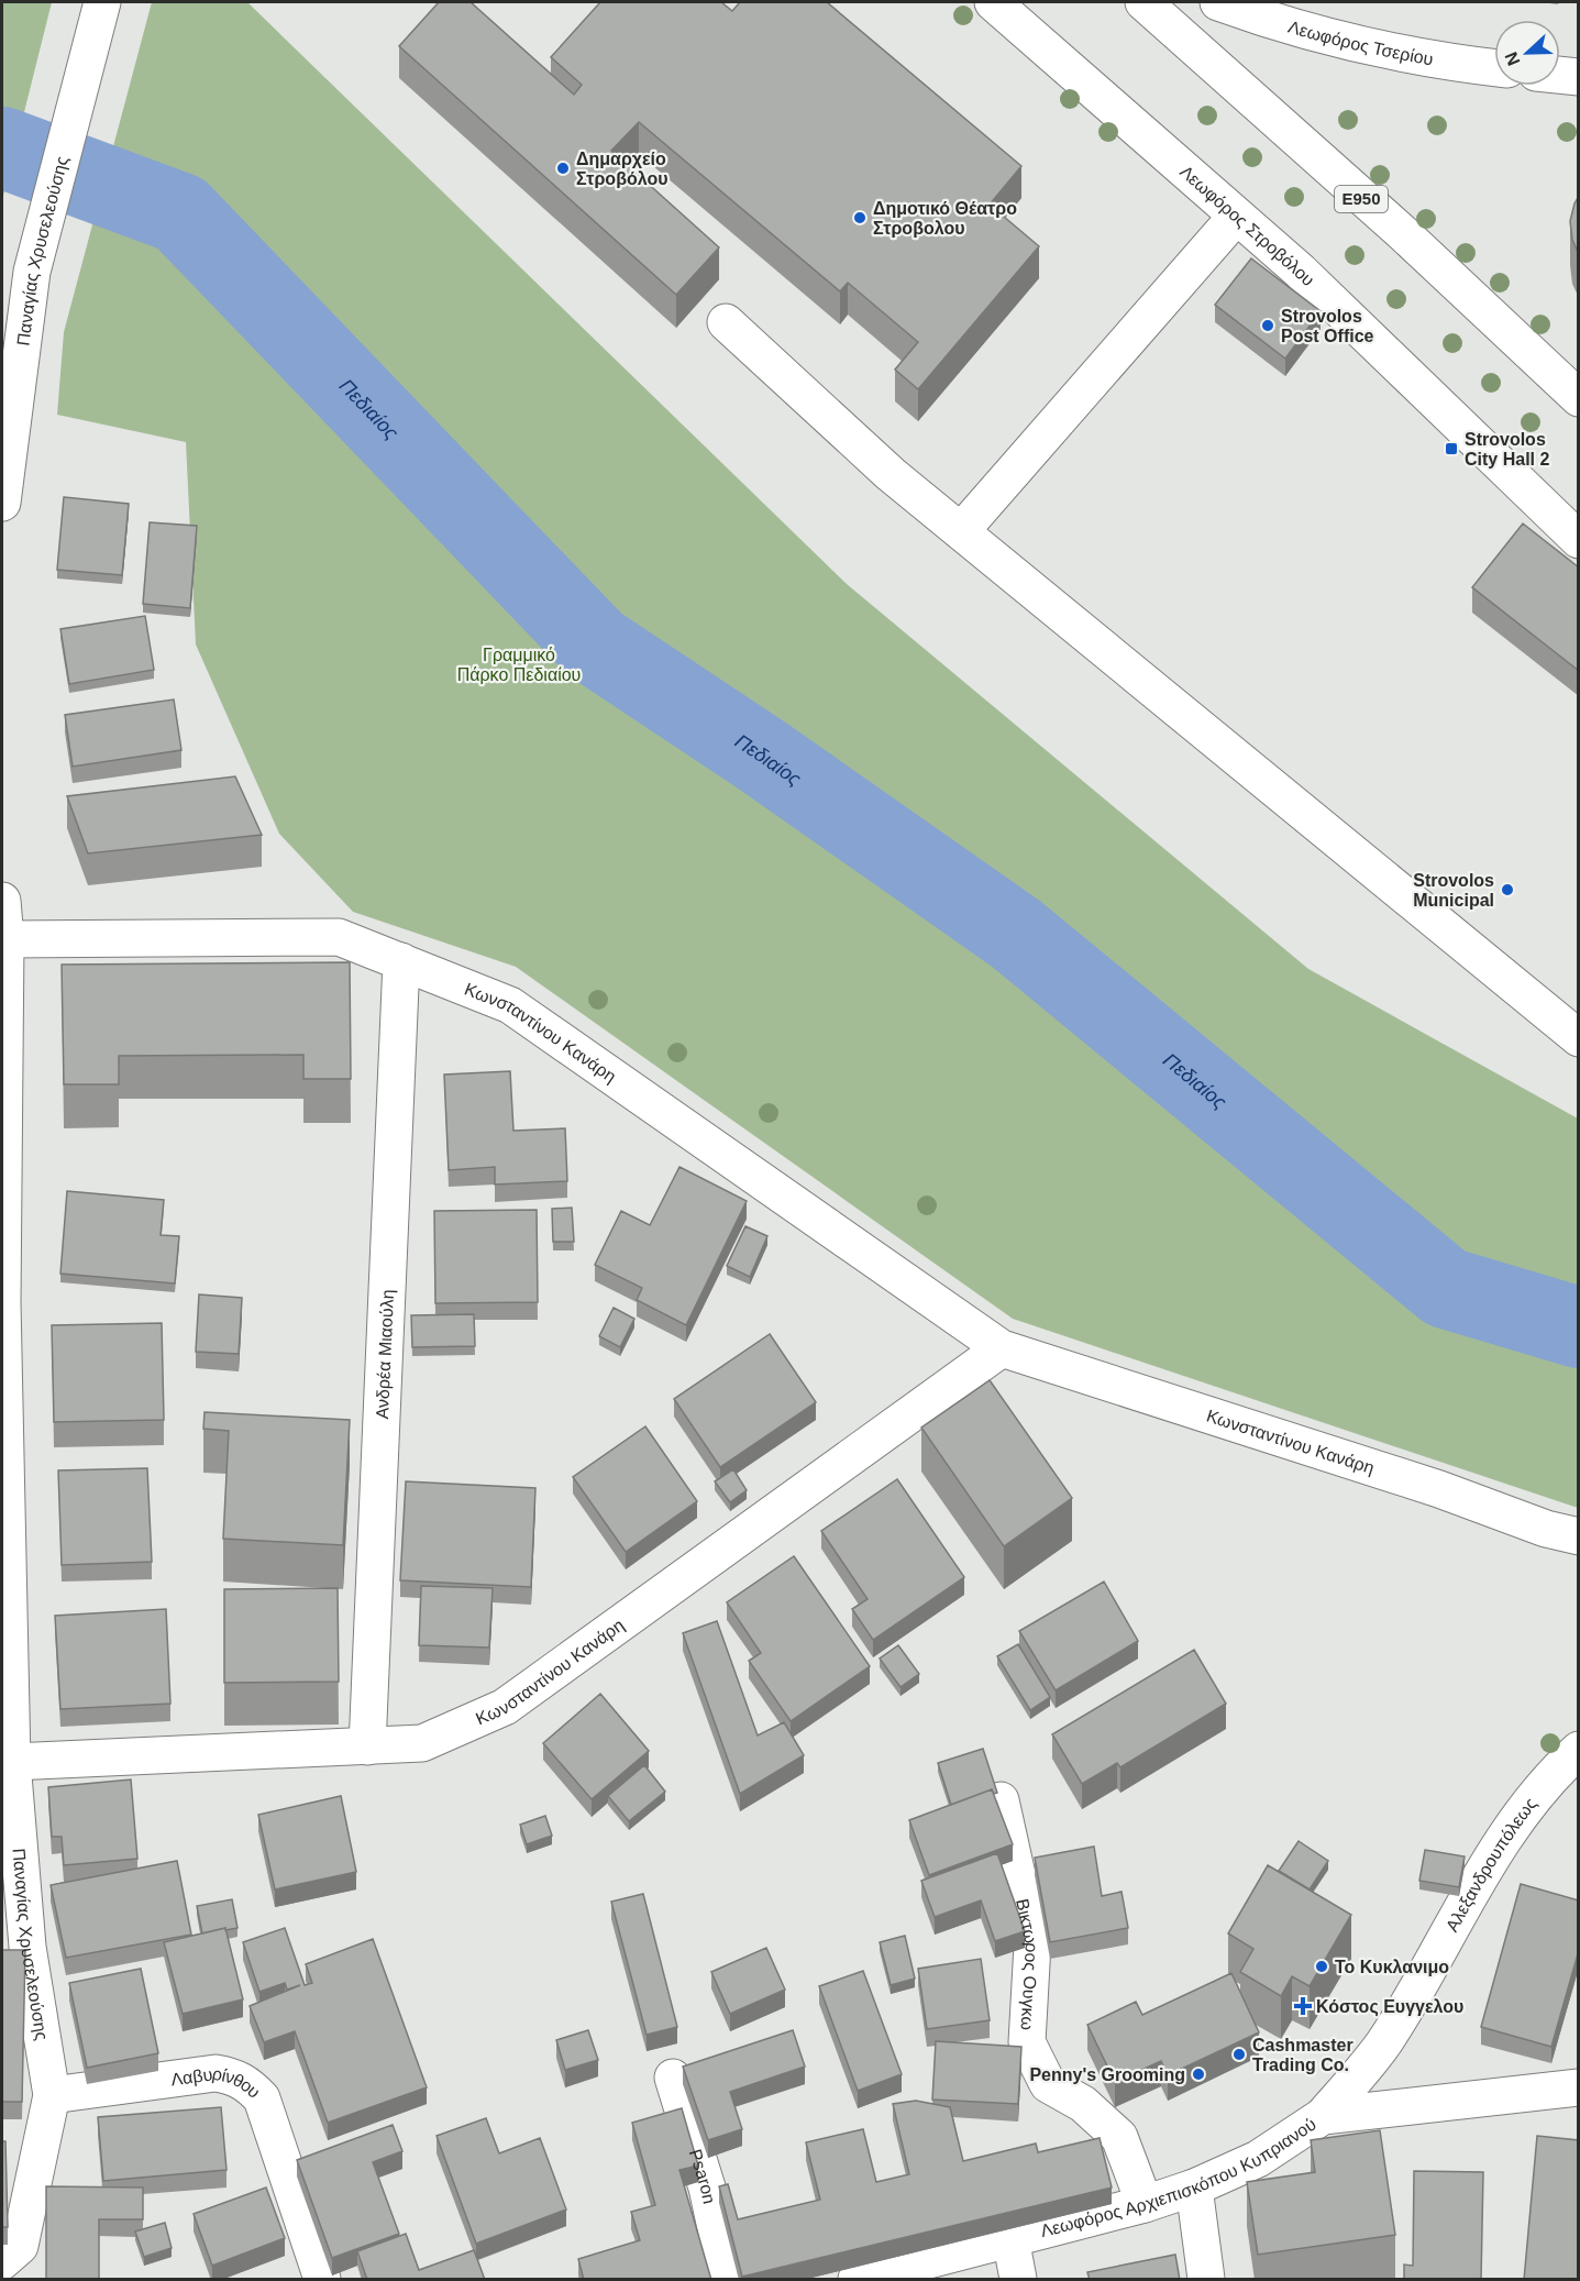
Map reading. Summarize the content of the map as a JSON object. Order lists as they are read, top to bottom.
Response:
{
  "streets": {
    "street": [
      "Λεωφόρος Τσερίου",
      "E950",
      "Λεωφόρος Στροβόλου",
      "Παναγίας Χρυσελεούσης",
      "Κωνσταντίνου Κανάρη",
      "Ανδρέα Μιαούλη",
      "Αλεξανδρουπόλεως",
      "Βικτωρος Ουγκω",
      "Λαβυρίνθου",
      "Λεωφόρος Αρχιεπισκόπου Κυπριανού",
      "Psaron"
    ]
  },
  "crossings": [
    ["Παναγίας Χρυσελεούσης", "Κωνσταντίνου Κανάρη"],
    ["Παναγίας Χρυσελεούσης", "Λαβυρίνθου"],
    ["Κωνσταντίνου Κανάρη", "Ανδρέα Μιαούλη"],
    ["Αλεξανδρουπόλεως", "Λεωφόρος Αρχιεπισκόπου Κυπριανού"],
    ["Βικτωρος Ουγκω", "Λεωφόρος Αρχιεπισκόπου Κυπριανού"]
  ],
  "water": ["Πεδιαίος"],
  "parks": ["Γραμμικό Πάρκο Πεδιαίου"],
  "places": {
    "other": [
      "Δημαρχείο Στροβόλου",
      "Δημοτικό Θέατρο Στροβολου",
      "Strovolos Post Office",
      "Strovolos Municipal",
      "Το Κυκλανιμο",
      "Cashmaster Trading Co.",
      "Penny's Grooming"
    ],
    "transit": ["Strovolos City Hall 2"],
    "health": ["Κόστος Ευγγελου"]
  },
  "north": "left"
}
